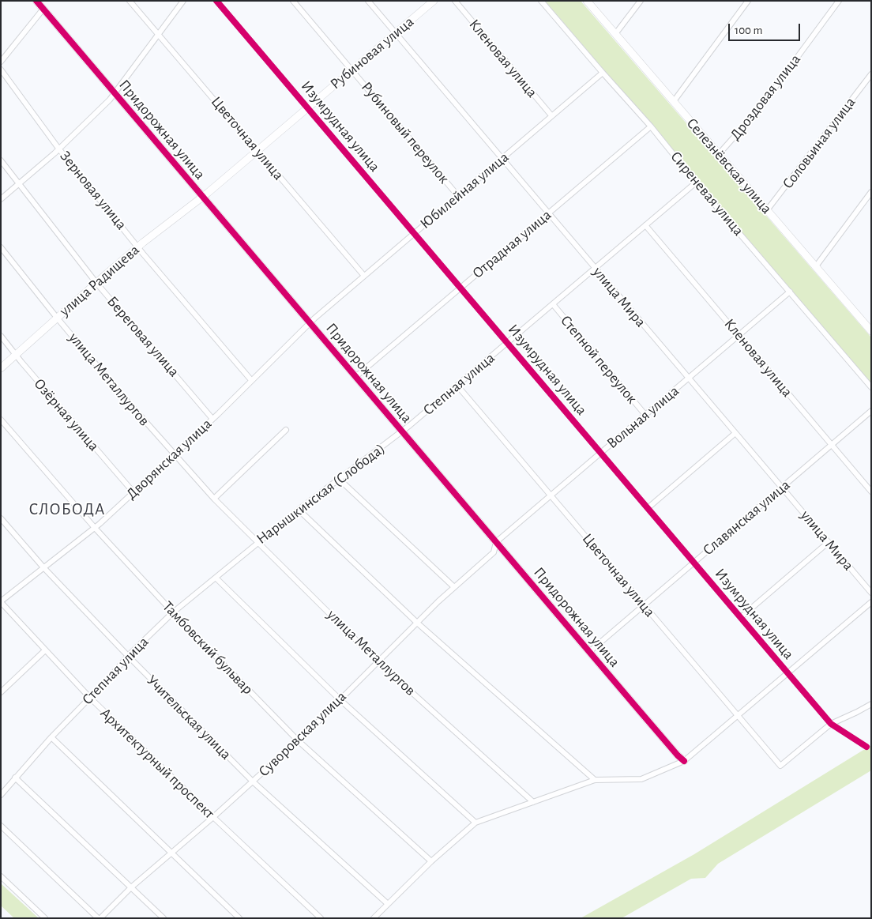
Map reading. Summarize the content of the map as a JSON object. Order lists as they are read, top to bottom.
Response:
{
  "streets": {
    "street": [
      "Рубиновая улица",
      "Кленовая улица",
      "Дроздовая улица",
      "Изумрудная улица",
      "Придорожная улица",
      "Рубиновый переулок",
      "Цветочная улица",
      "Соловьиная улица",
      "Селезнёвская улица",
      "Зерновая улица",
      "Юбилейная улица",
      "Сиреневая улица",
      "Отрадная улица",
      "улица Радищева",
      "улица Мира",
      "Береговая улица",
      "Степной переулок",
      "улица Металлургов",
      "Степная улица",
      "Озёрная улица",
      "Вольная улица",
      "Дворянская улица",
      "Нарышкинская (Слобода)",
      "Славянская улица",
      "Тамбовский бульвар",
      "Учительская улица",
      "Суворовская улица",
      "Архитектурный проспект"
    ]
  },
  "crossings": [
    ["Рубиновая улица", "Изумрудная улица"],
    ["Рубиновая улица", "Придорожная улица"],
    ["Рубиновая улица", "Рубиновый переулок"],
    ["Рубиновая улица", "Цветочная улица"],
    ["Рубиновая улица", "улица Радищева"],
    ["Рубиновая улица", "улица Мира"],
    ["Кленовая улица", "Юбилейная улица"],
    ["Кленовая улица", "Степная улица"],
    ["Кленовая улица", "Вольная улица"],
    ["Кленовая улица", "Славянская улица"],
    ["Дроздовая улица", "Селезнёвская улица"],
    ["Изумрудная улица", "Цветочная улица"],
    ["Изумрудная улица", "Юбилейная улица"],
    ["Изумрудная улица", "Отрадная улица"],
    ["Изумрудная улица", "Степная улица"],
    ["Изумрудная улица", "Вольная улица"],
    ["Изумрудная улица", "Славянская улица"],
    ["Придорожная улица", "Юбилейная улица"],
    ["Придорожная улица", "Отрадная улица"],
    ["Придорожная улица", "улица Радищева"],
    ["Придорожная улица", "Степная улица"],
    ["Придорожная улица", "Вольная улица"],
    ["Придорожная улица", "Дворянская улица"],
    ["Придорожная улица", "Нарышкинская (Слобода)"],
    ["Придорожная улица", "Славянская улица"],
    ["Придорожная улица", "Суворовская улица"],
    ["Рубиновый переулок", "Юбилейная улица"],
    ["Цветочная улица", "Юбилейная улица"],
    ["Цветочная улица", "Степная улица"],
    ["Цветочная улица", "Вольная улица"],
    ["Цветочная улица", "Славянская улица"],
    ["Соловьиная улица", "Селезнёвская улица"],
    ["Зерновая улица", "улица Радищева"],
    ["Зерновая улица", "Дворянская улица"],
    ["Юбилейная улица", "Сиреневая улица"],
    ["Юбилейная улица", "улица Мира"],
    ["Юбилейная улица", "Дворянская улица"],
    ["Сиреневая улица", "Отрадная улица"],
    ["Сиреневая улица", "Степная улица"],
    ["Сиреневая улица", "Вольная улица"],
    ["Отрадная улица", "улица Мира"],
    ["улица Радищева", "Береговая улица"],
    ["улица Радищева", "улица Металлургов"],
    ["улица Радищева", "Озёрная улица"],
    ["улица Мира", "Степная улица"],
    ["улица Мира", "Вольная улица"],
    ["улица Мира", "Славянская улица"],
    ["Береговая улица", "Дворянская улица"],
    ["Степной переулок", "Степная улица"],
    ["Степной переулок", "Вольная улица"],
    ["улица Металлургов", "Дворянская улица"],
    ["улица Металлургов", "Нарышкинская (Слобода)"],
    ["улица Металлургов", "Суворовская улица"],
    ["Степная улица", "Нарышкинская (Слобода)"],
    ["Степная улица", "Тамбовский бульвар"],
    ["Степная улица", "Учительская улица"],
    ["Степная улица", "Архитектурный проспект"],
    ["Озёрная улица", "Дворянская улица"],
    ["Вольная улица", "Суворовская улица"],
    ["Дворянская улица", "Тамбовский бульвар"],
    ["Дворянская улица", "Учительская улица"],
    ["Дворянская улица", "Архитектурный проспект"],
    ["Тамбовский бульвар", "Суворовская улица"],
    ["Учительская улица", "Суворовская улица"],
    ["Суворовская улица", "Архитектурный проспект"]
  ],
  "districts": ["СЛОБОДА"],
  "scale_bar": "100 m"
}
